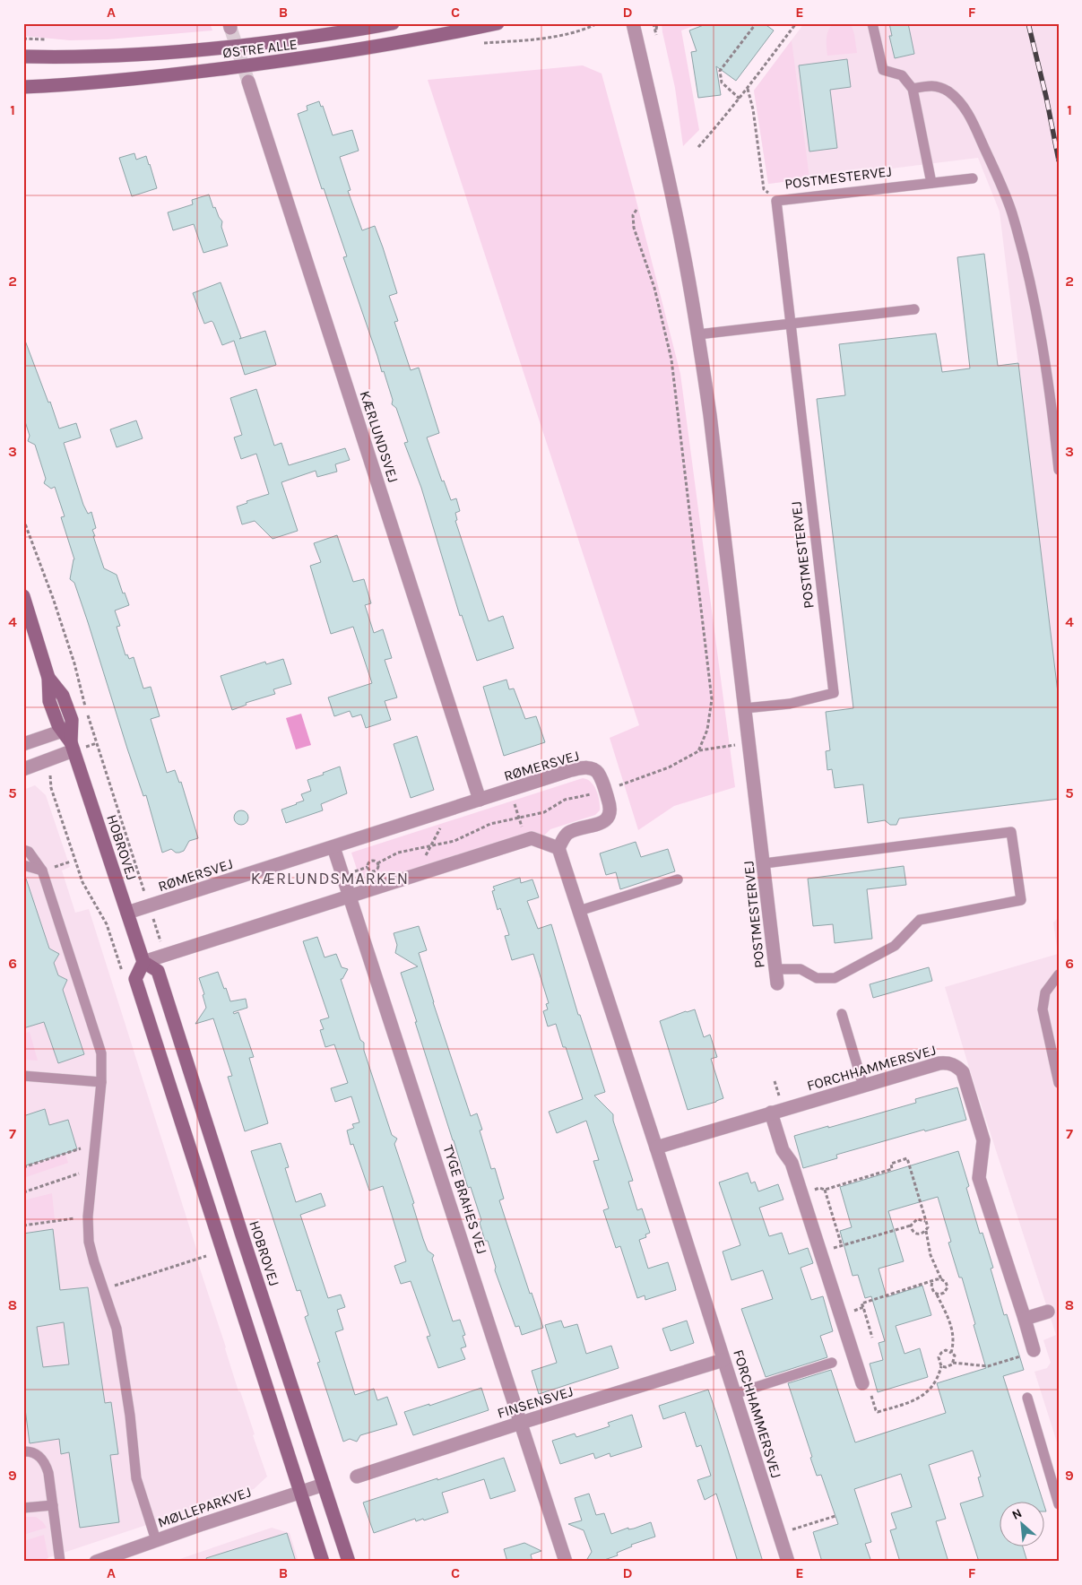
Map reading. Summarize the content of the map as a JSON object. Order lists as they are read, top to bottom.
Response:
{
  "streets": {
    "main road": ["ØSTRE ALLE", "HOBROVEJ"],
    "street": [
      "POSTMESTERVEJ",
      "KÆRLUNDSVEJ",
      "RØMERSVEJ",
      "FORCHHAMMERSVEJ",
      "TYGE BRAHES VEJ",
      "FINSENSVEJ",
      "MØLLEPARKVEJ"
    ]
  },
  "crossings": [
    ["KÆRLUNDSVEJ", "RØMERSVEJ"],
    ["RØMERSVEJ", "HOBROVEJ"],
    ["RØMERSVEJ", "FORCHHAMMERSVEJ"],
    ["RØMERSVEJ", "TYGE BRAHES VEJ"],
    ["HOBROVEJ", "MØLLEPARKVEJ"],
    ["FORCHHAMMERSVEJ", "FINSENSVEJ"],
    ["TYGE BRAHES VEJ", "FINSENSVEJ"]
  ],
  "districts": ["KÆRLUNDSMARKEN"],
  "north": "top left",
  "grid": {
    "columns": [
      "A",
      "B",
      "C",
      "D",
      "E",
      "F"
    ],
    "rows": [
      "1",
      "2",
      "3",
      "4",
      "5",
      "6",
      "7",
      "8",
      "9"
    ]
  }
}
